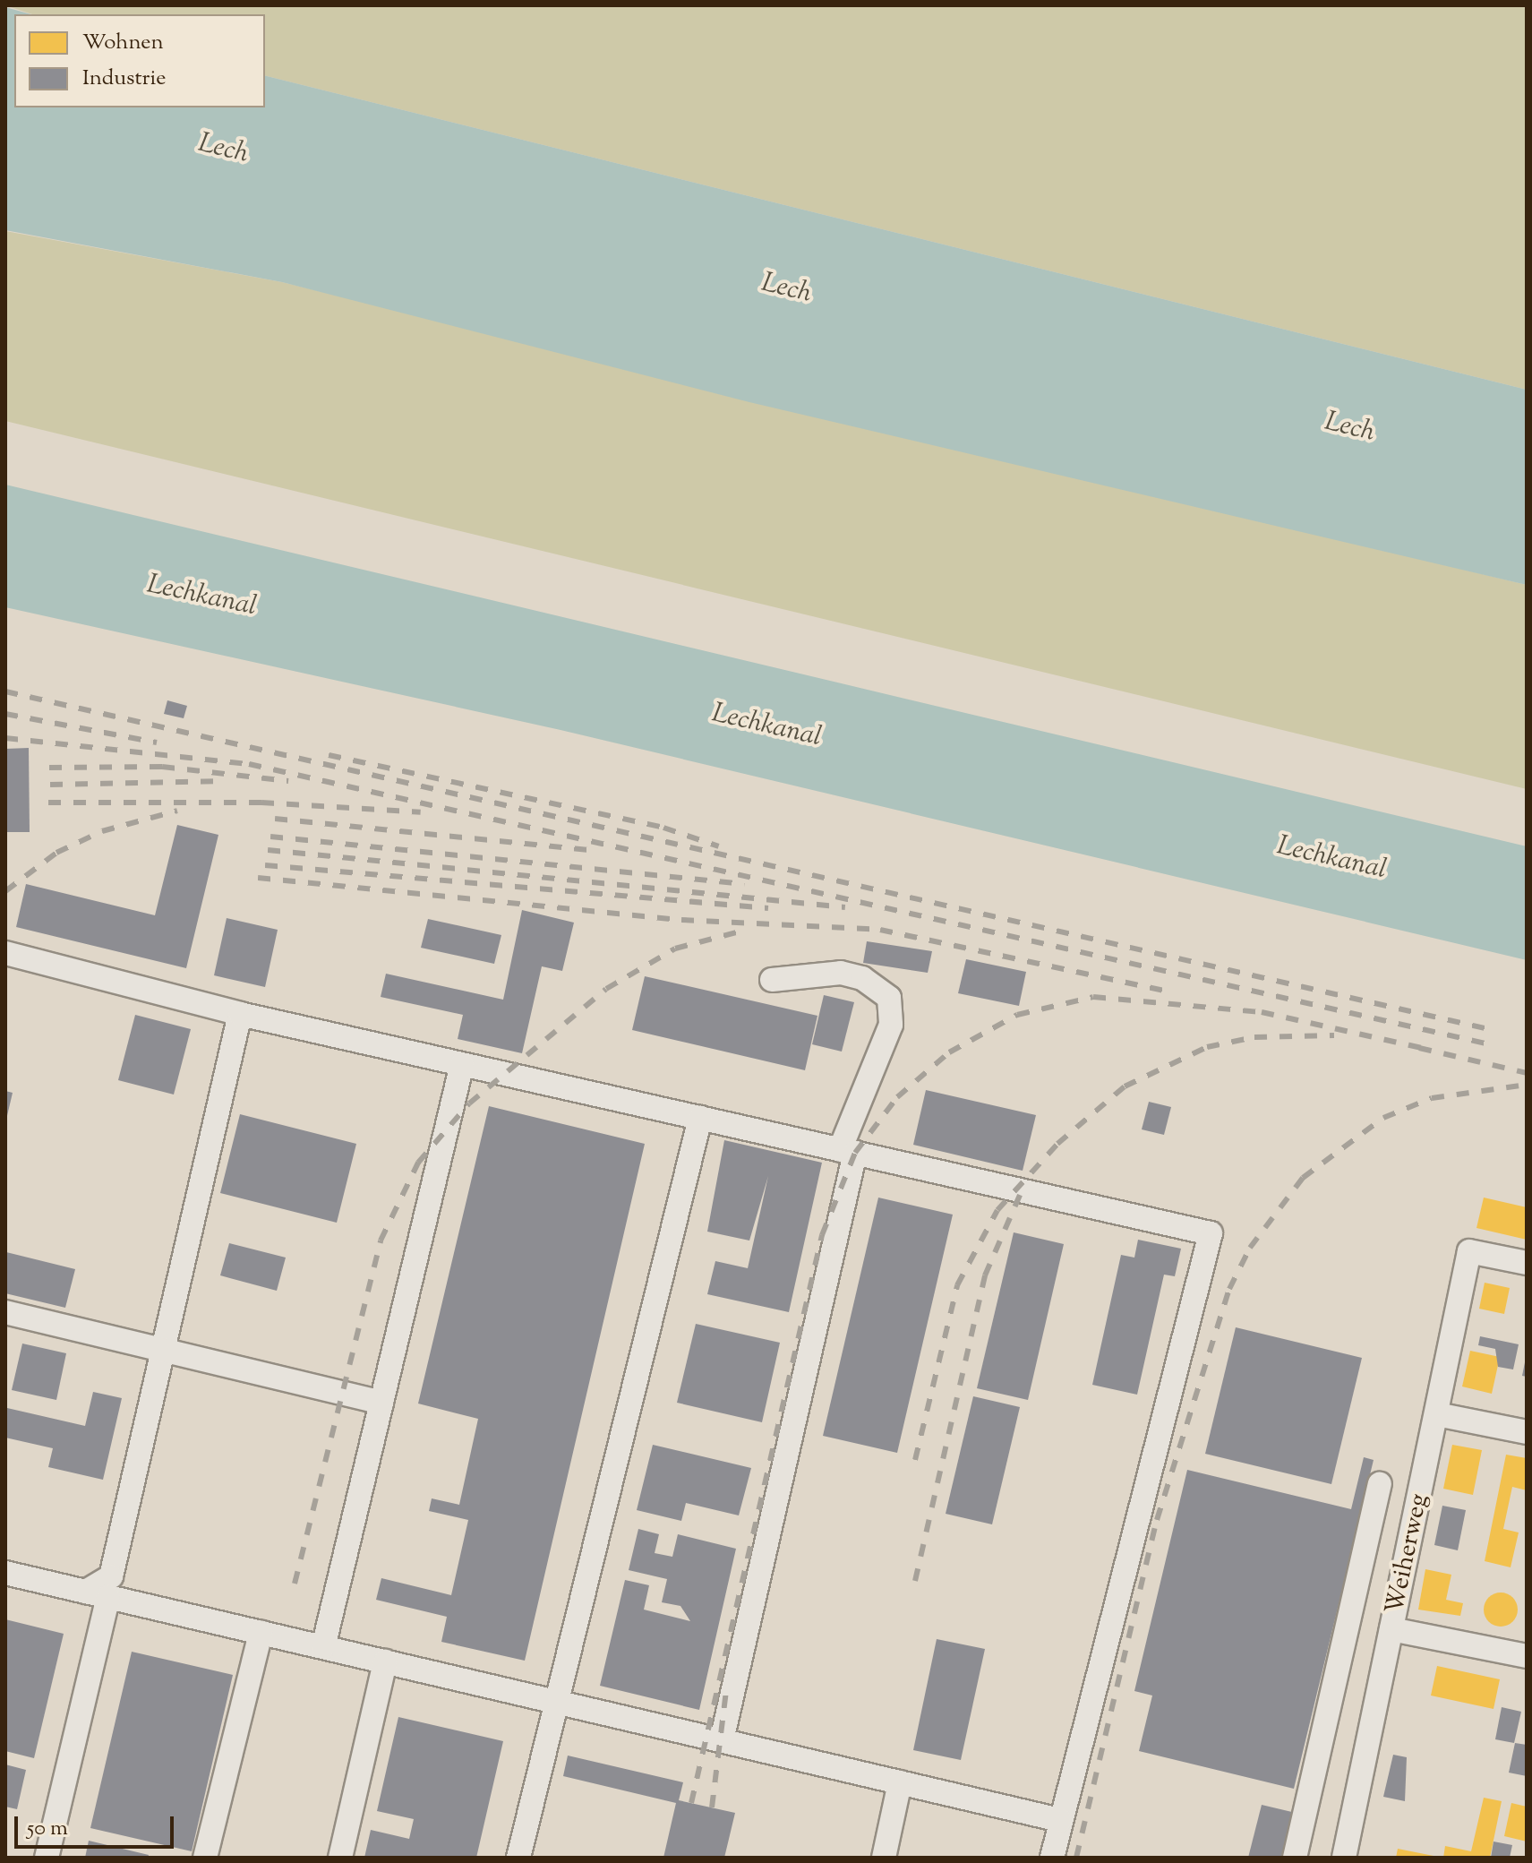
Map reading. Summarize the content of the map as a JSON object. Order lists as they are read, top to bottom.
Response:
{
  "streets": {
    "street": ["Weiherweg"]
  },
  "water": ["Lech", "Lechkanal"],
  "legend": ["Wohnen", "Industrie"],
  "scale_bar": "50 m"
}
